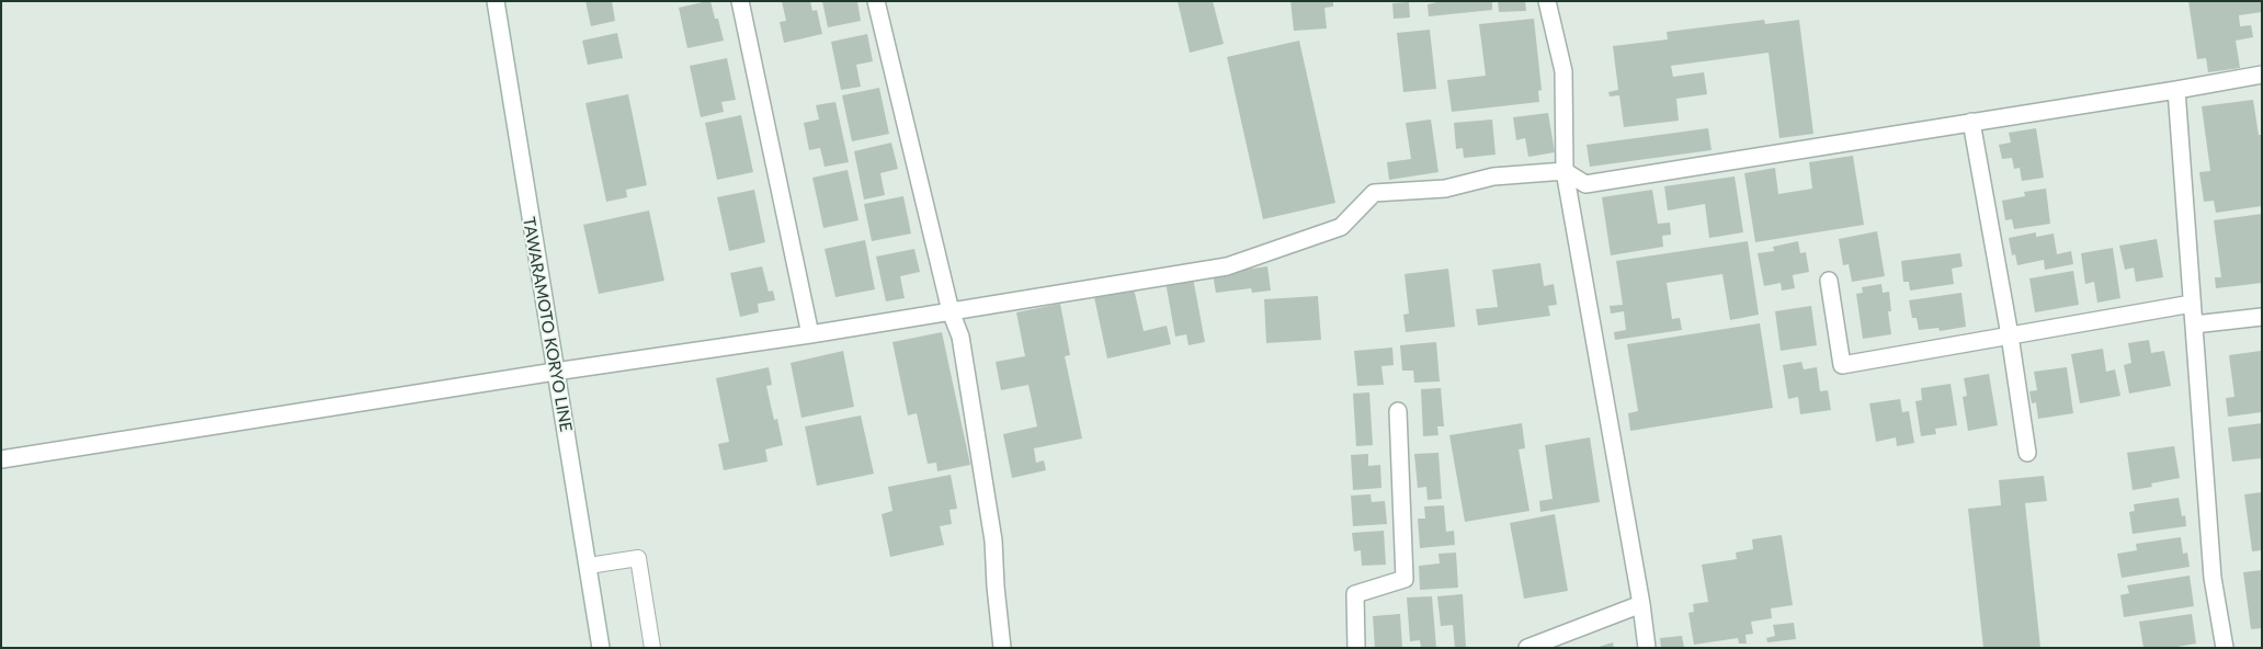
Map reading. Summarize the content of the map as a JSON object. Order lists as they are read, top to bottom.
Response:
{
  "streets": {
    "street": ["TAWARAMOTO KORYO LINE"]
  }
}
